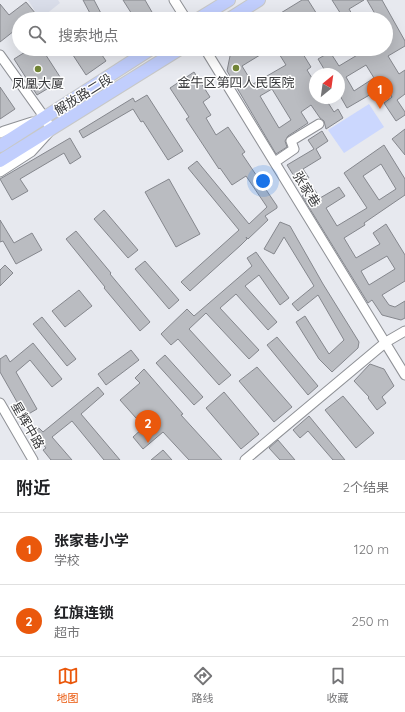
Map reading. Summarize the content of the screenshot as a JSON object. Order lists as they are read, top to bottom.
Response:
{
  "streets": {
    "main road": ["解放路二段"],
    "street": ["张家巷", "星辉中路"]
  },
  "places": ["金牛区第四人民医院", "凤凰大厦"],
  "north": "top right",
  "page": {
    "search": "搜索地点",
    "pins": ["1", "2"],
    "heading": ["附近", "2个结果"],
    "list": [
      {
        "mark": "1",
        "name": "张家巷小学",
        "note": "学校",
        "value": "120 m"
      },
      {
        "mark": "2",
        "name": "红旗连锁",
        "note": "超市",
        "value": "250 m"
      }
    ],
    "nav": ["地图", "路线", "收藏"]
  }
}
